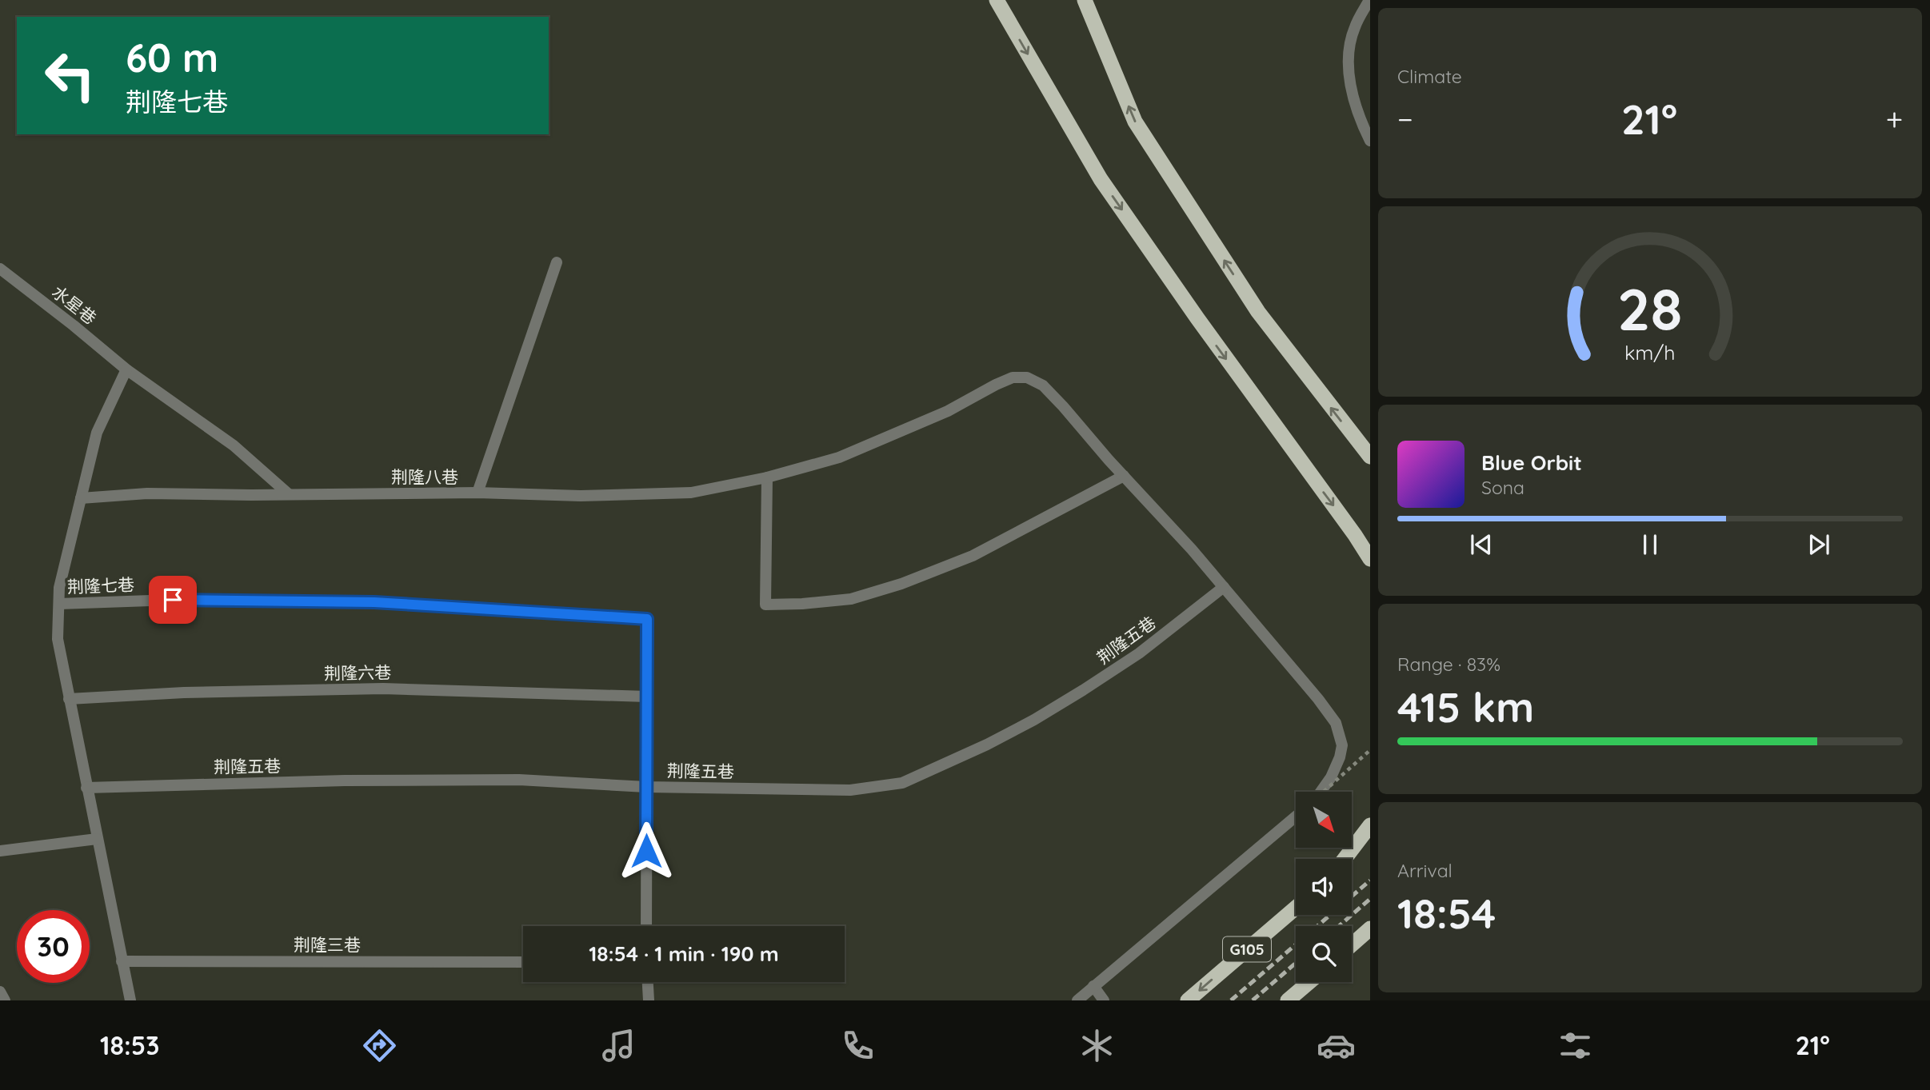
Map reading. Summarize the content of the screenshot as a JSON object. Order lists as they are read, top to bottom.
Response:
{
  "streets": {
    "highway": ["G105"],
    "street": [
      "水星巷",
      "荆隆八巷",
      "荆隆七巷",
      "荆隆五巷",
      "荆隆六巷",
      "荆隆三巷"
    ]
  },
  "crossings": [
    ["水星巷", "荆隆八巷"],
    ["荆隆八巷", "荆隆五巷"],
    ["荆隆七巷", "荆隆六巷"]
  ],
  "north": "bottom right",
  "page": {
    "tile": [
      "Climate",
      ["Range · 83%", "415 km"],
      ["Arrival", "18:54"]
    ],
    "turn": ["60 m", "荆隆七巷"],
    "heat": ["−", "21°", "+"],
    "song": ["Blue Orbit", "Sona"],
    "limit": "30",
    "trip": "18:54 · 1 min · 190 m",
    "tabs": ["18:53", "21°"],
    "gauge": ["28", "km/h"]
  }
}
